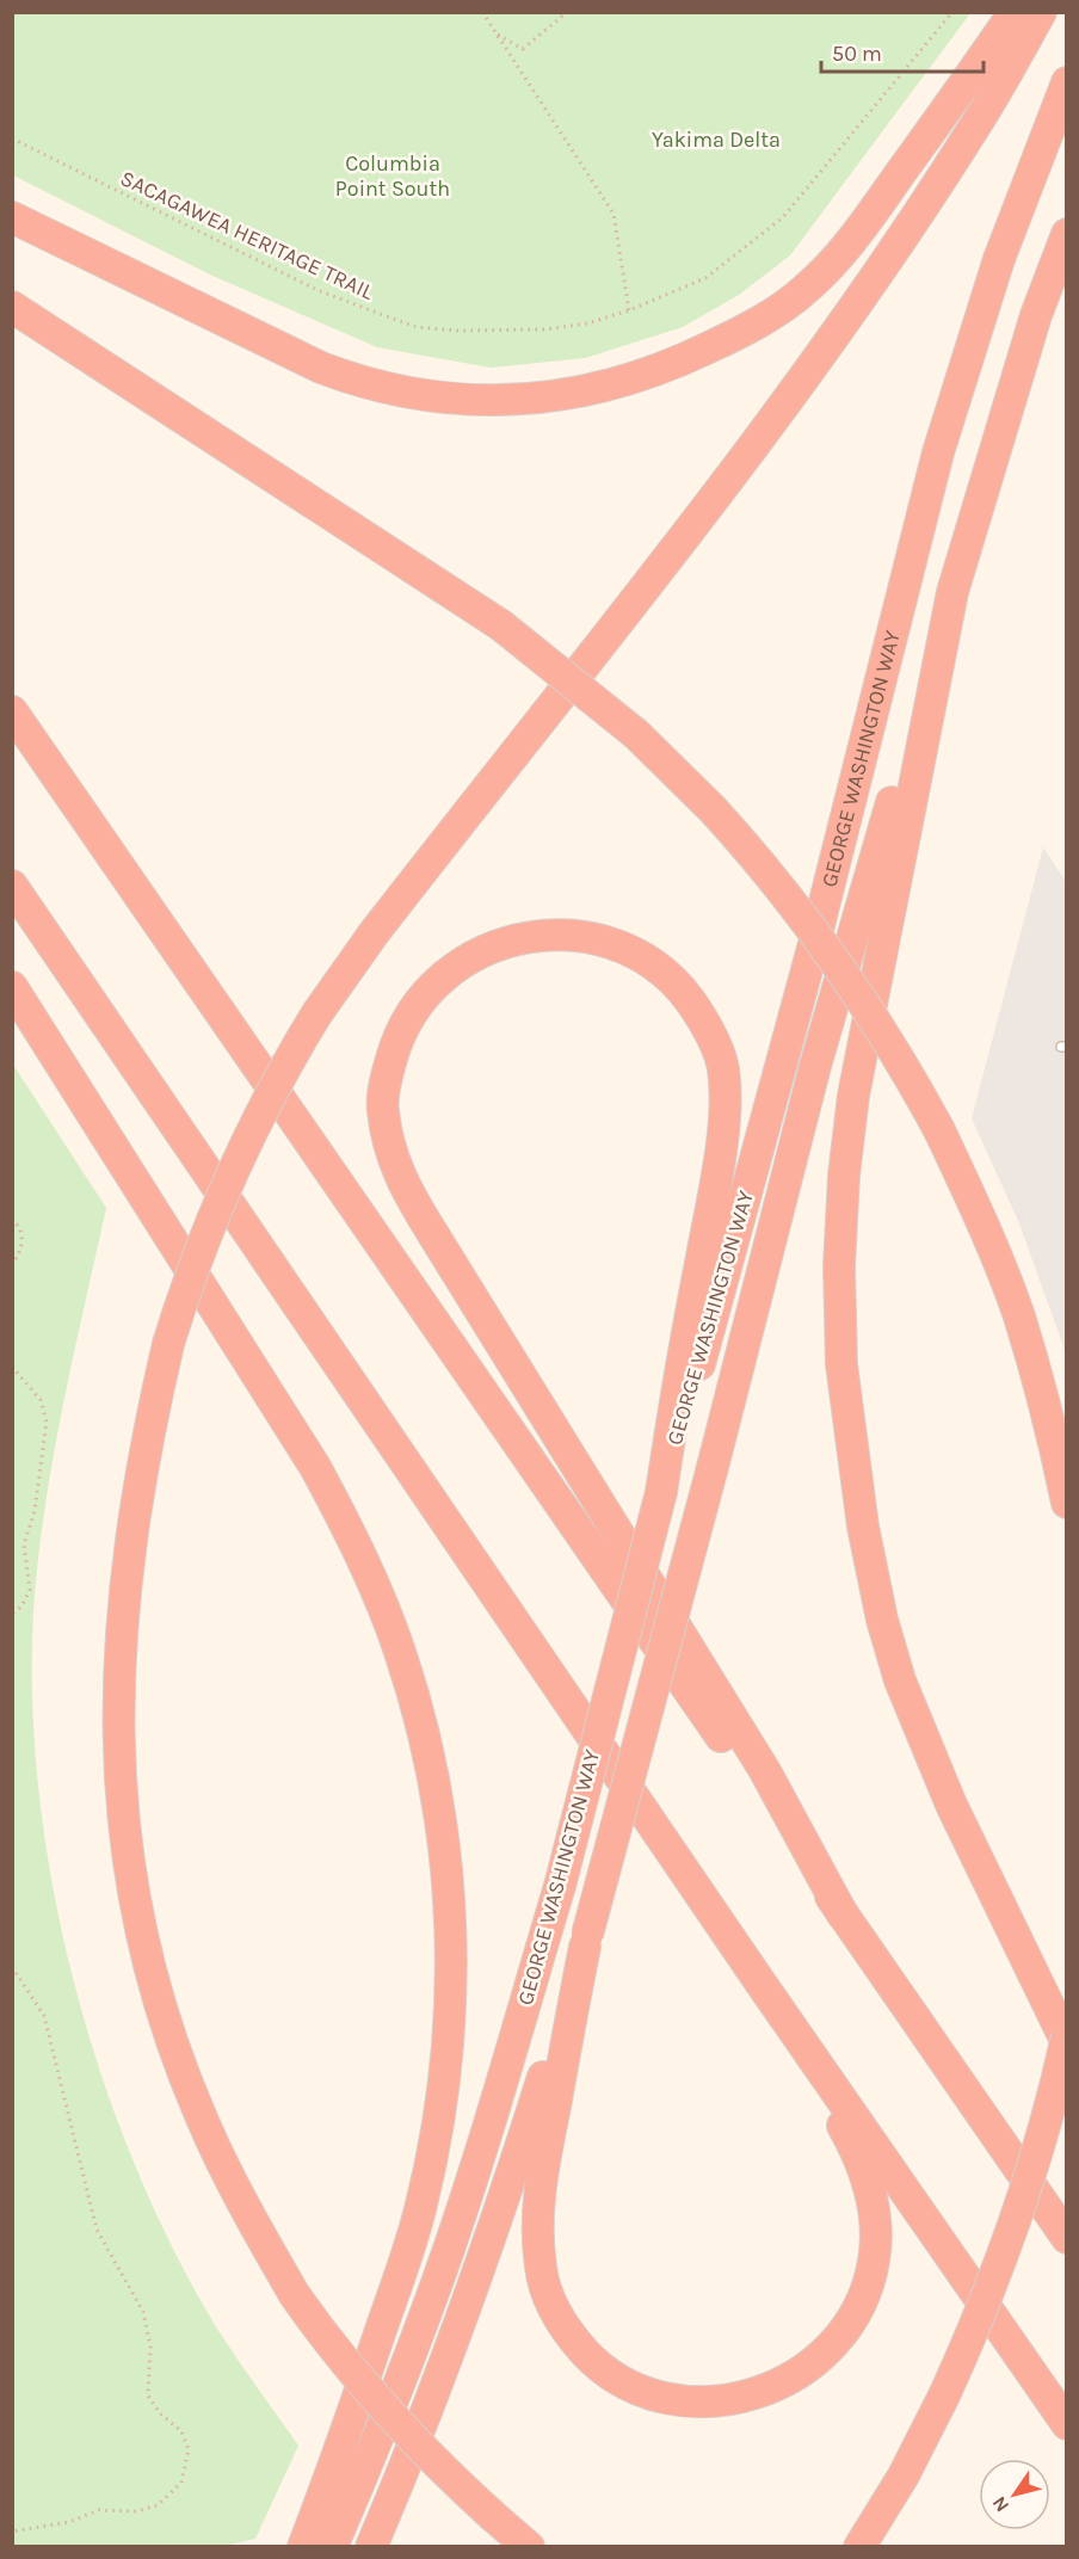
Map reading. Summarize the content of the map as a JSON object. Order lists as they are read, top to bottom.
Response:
{
  "streets": {
    "highway": ["GEORGE WASHINGTON WAY"],
    "path": ["SACAGAWEA HERITAGE TRAIL"]
  },
  "parks": ["Yakima Delta", "Columbia Point South"],
  "scale_bar": "50 m",
  "north": "bottom left"
}
